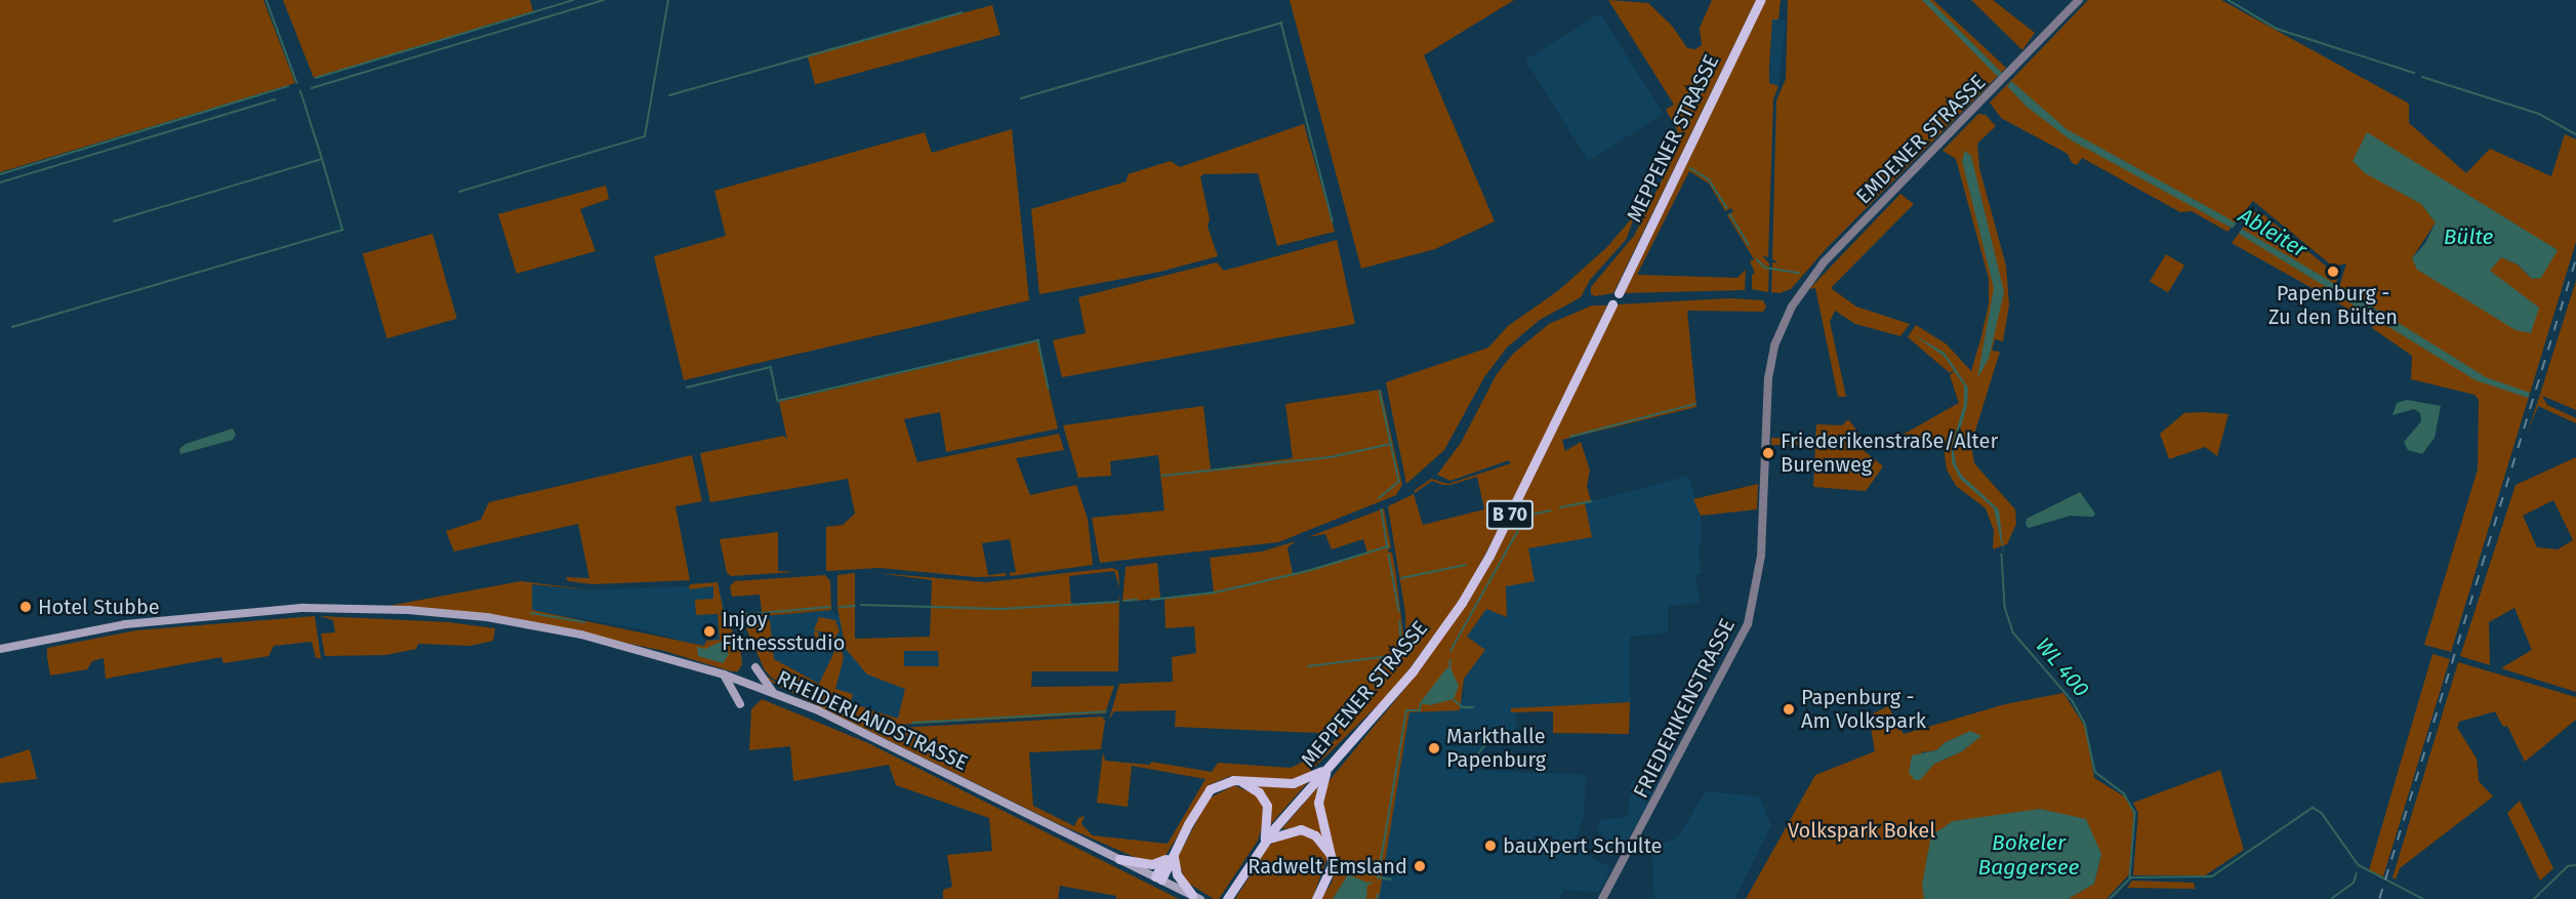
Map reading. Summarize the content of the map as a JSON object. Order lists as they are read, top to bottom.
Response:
{
  "streets": {
    "main road": ["MEPPENER STRASSE", "B 70", "RHEIDERLANDSTRASSE"],
    "street": ["EMDENER STRASSE", "FRIEDERIKENSTRASSE"]
  },
  "crossings": [
    ["MEPPENER STRASSE", "B 70"],
    ["EMDENER STRASSE", "FRIEDERIKENSTRASSE"],
    ["B 70", "RHEIDERLANDSTRASSE"]
  ],
  "water": [
    "Ableiter",
    "Bülte",
    "WL 400",
    "Bokeler Baggersee"
  ],
  "parks": ["Volkspark Bokel"],
  "places": [
    "Papenburg - Zu den Bülten",
    "Friederikenstraße/Alter Burenweg",
    "Hotel Stubbe",
    "Injoy Fitnessstudio",
    "Papenburg - Am Volkspark",
    "Markthalle Papenburg",
    "bauXpert Schulte",
    "Radwelt Emsland"
  ]
}
